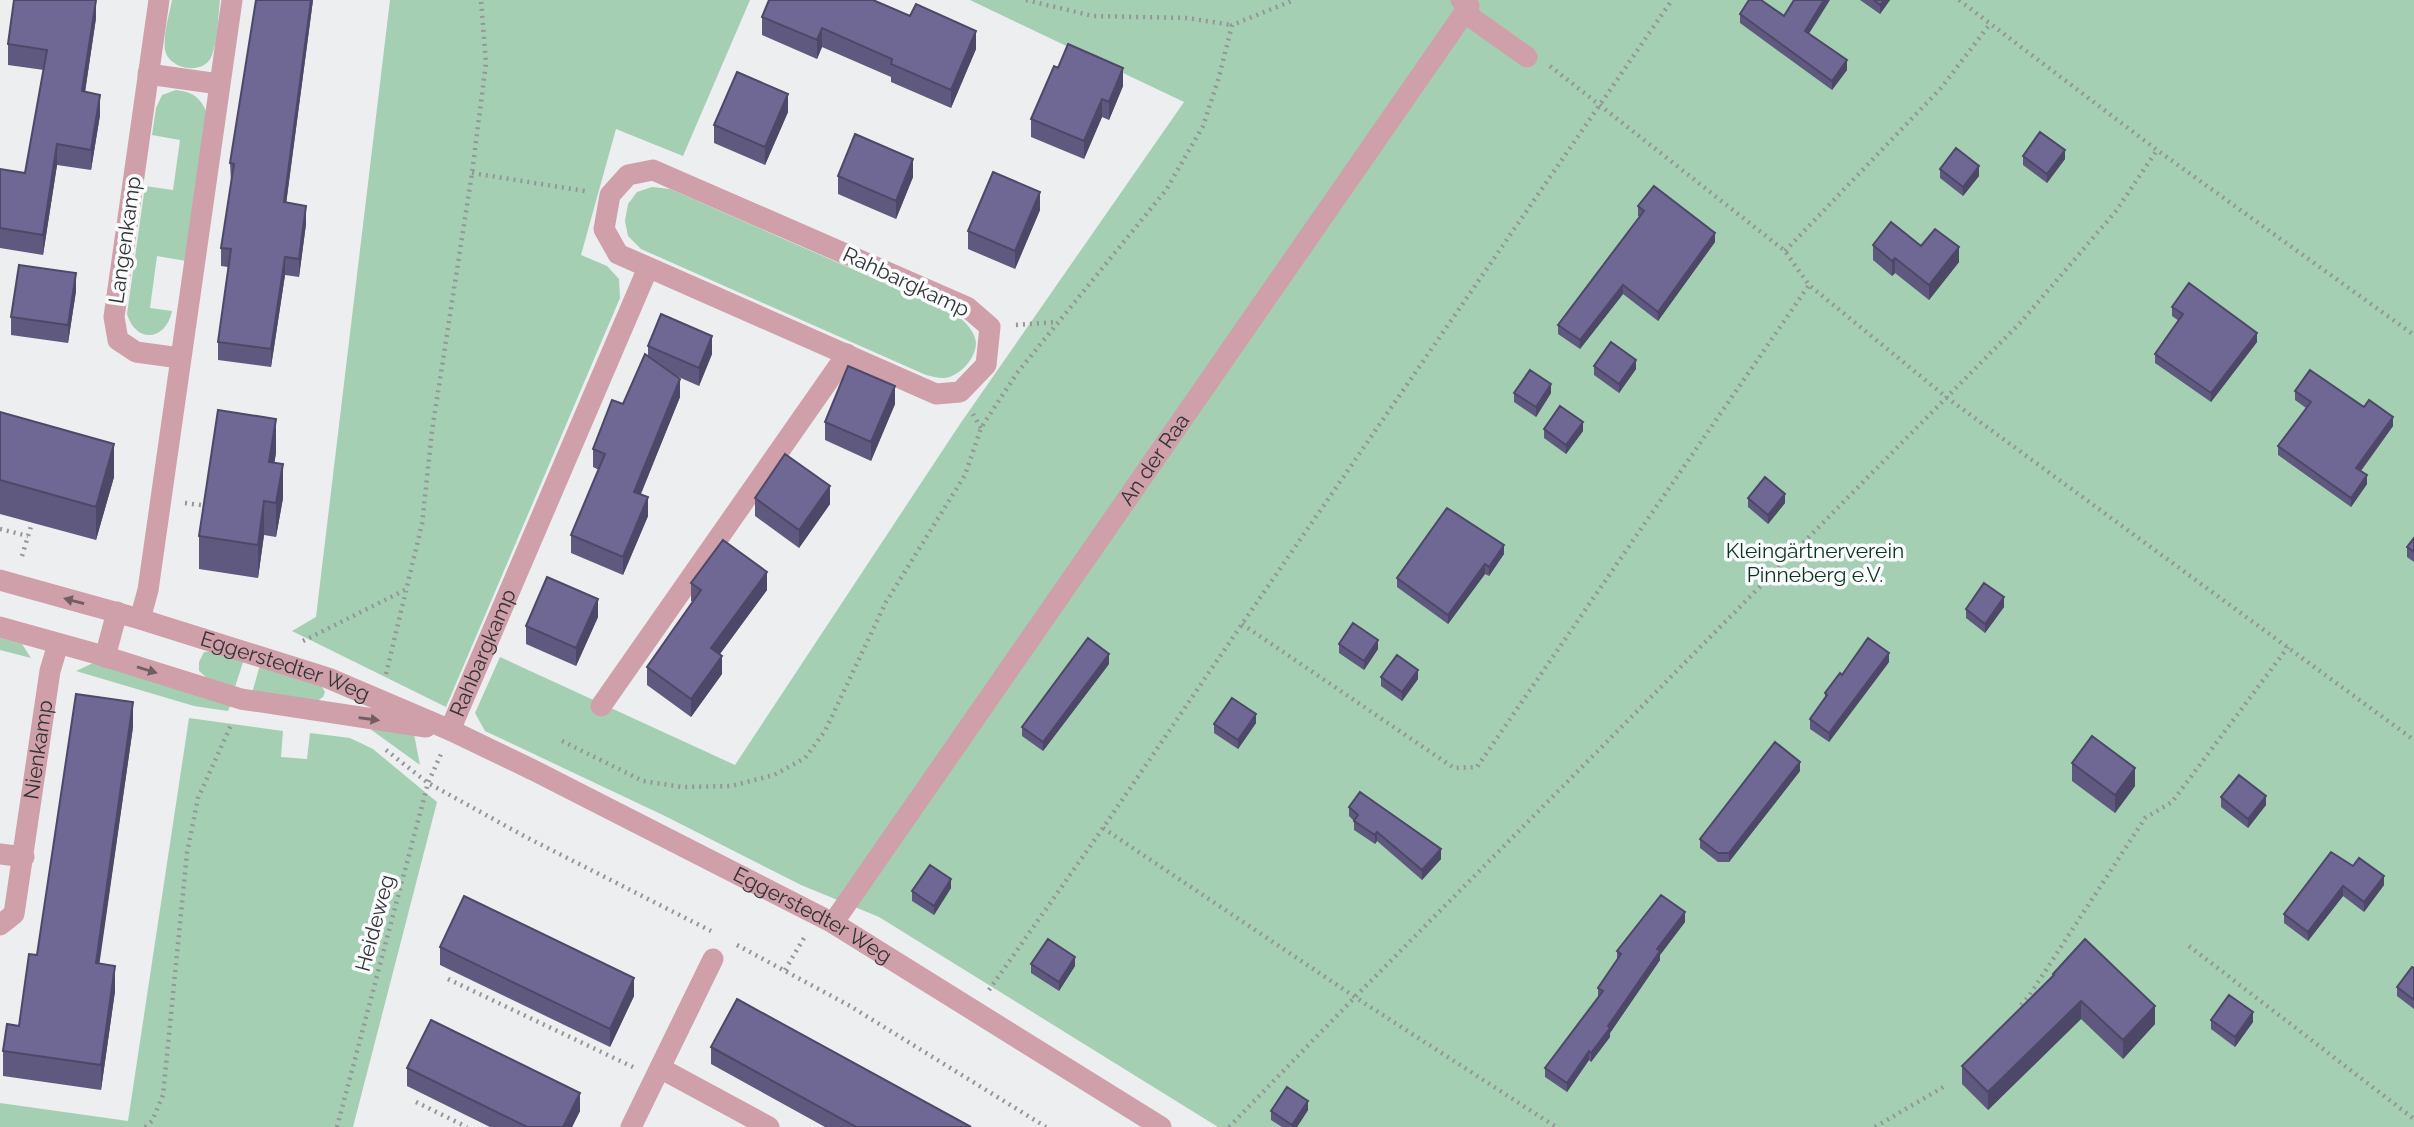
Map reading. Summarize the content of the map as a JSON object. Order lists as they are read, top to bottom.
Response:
{
  "streets": {
    "street": [
      "Langenkamp",
      "Rahbargkamp",
      "An der Raa",
      "Eggerstedter Weg",
      "Nienkamp"
    ],
    "path": ["Heideweg"]
  },
  "crossings": [
    ["Rahbargkamp", "Eggerstedter Weg"],
    ["Rahbargkamp", "Heideweg"],
    ["An der Raa", "Eggerstedter Weg"],
    ["Eggerstedter Weg", "Nienkamp"],
    ["Eggerstedter Weg", "Heideweg"]
  ],
  "parks": ["Kleingärtnerverein Pinneberg e.V."]
}
